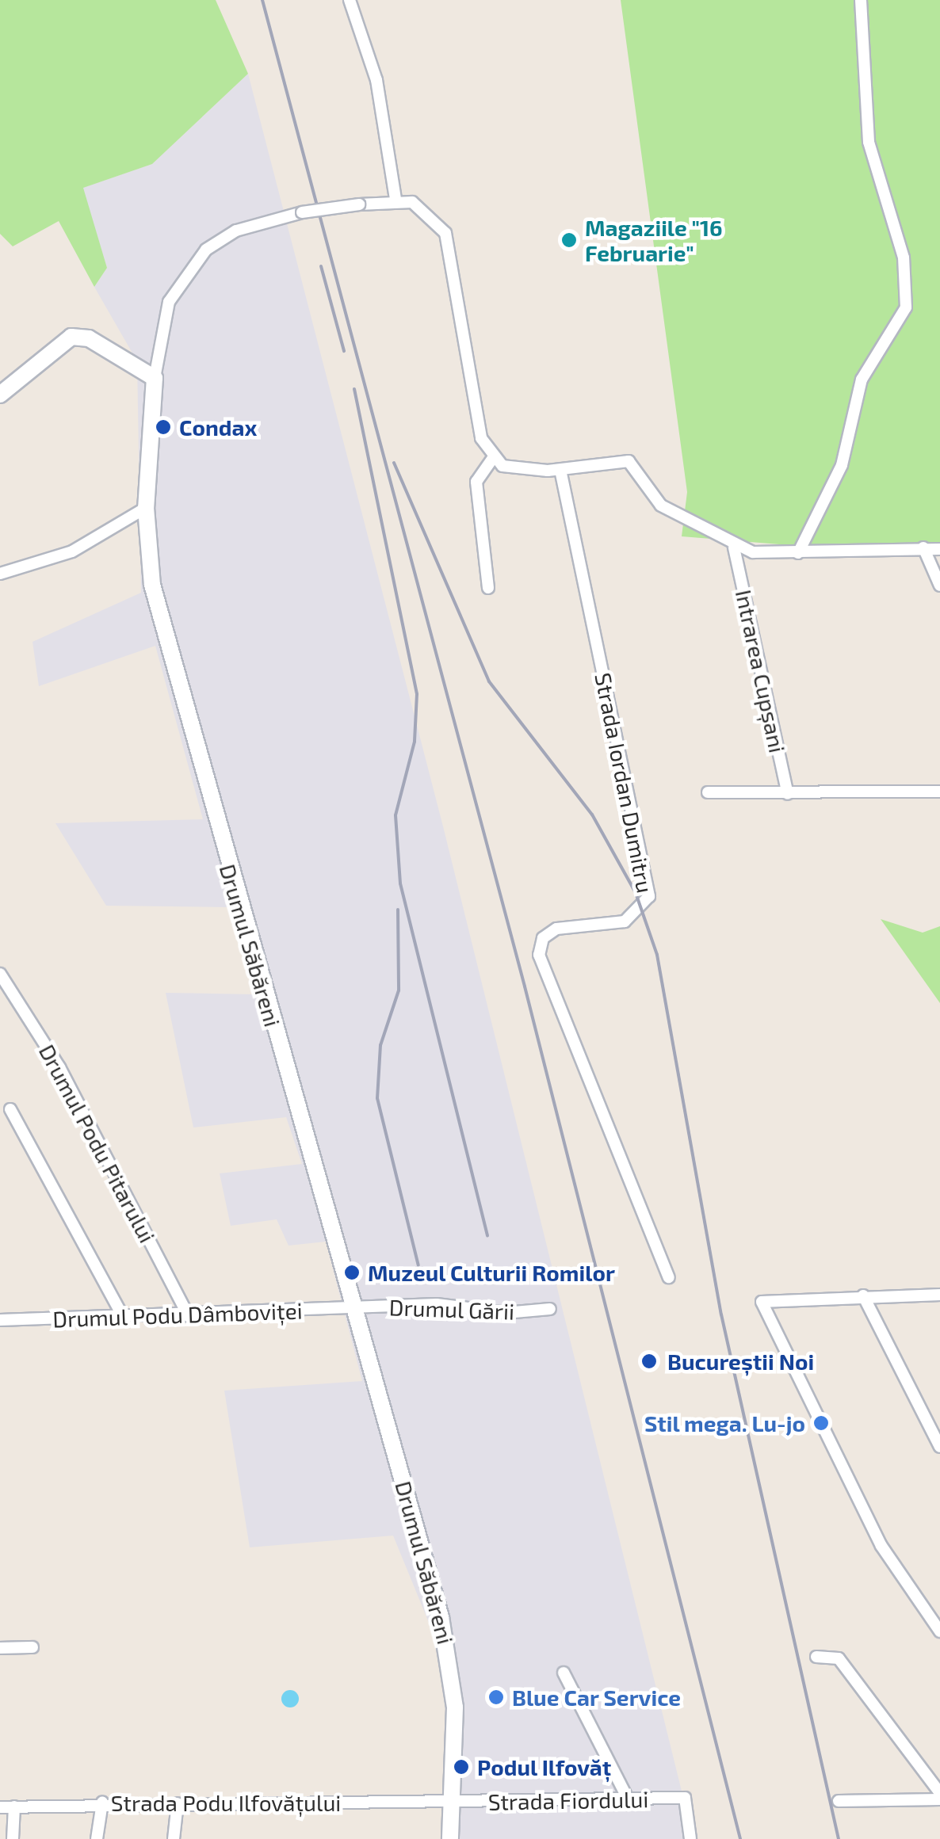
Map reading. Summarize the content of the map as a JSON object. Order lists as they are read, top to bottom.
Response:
{
  "streets": {
    "main road": ["Drumul Săbăreni"],
    "street": [
      "Intrarea Cupșani",
      "Strada Iordan Dumitru",
      "Drumul Podu Pitarului",
      "Drumul Gării",
      "Drumul Podu Dâmboviței",
      "Strada Fiordului",
      "Strada Podu Ilfovățului"
    ]
  },
  "crossings": [
    ["Drumul Săbăreni", "Drumul Gării"],
    ["Drumul Săbăreni", "Drumul Podu Dâmboviței"],
    ["Drumul Săbăreni", "Strada Fiordului"],
    ["Drumul Săbăreni", "Strada Podu Ilfovățului"],
    ["Drumul Podu Pitarului", "Drumul Podu Dâmboviței"],
    ["Drumul Gării", "Drumul Podu Dâmboviței"],
    ["Strada Fiordului", "Strada Podu Ilfovățului"]
  ],
  "places": [
    "Magaziile \"16 Februarie\"",
    "Condax",
    "Muzeul Culturii Romilor",
    "Bucureștii Noi",
    "Stil mega. Lu-jo",
    "Blue Car Service",
    "Podul Ilfovăț"
  ]
}
